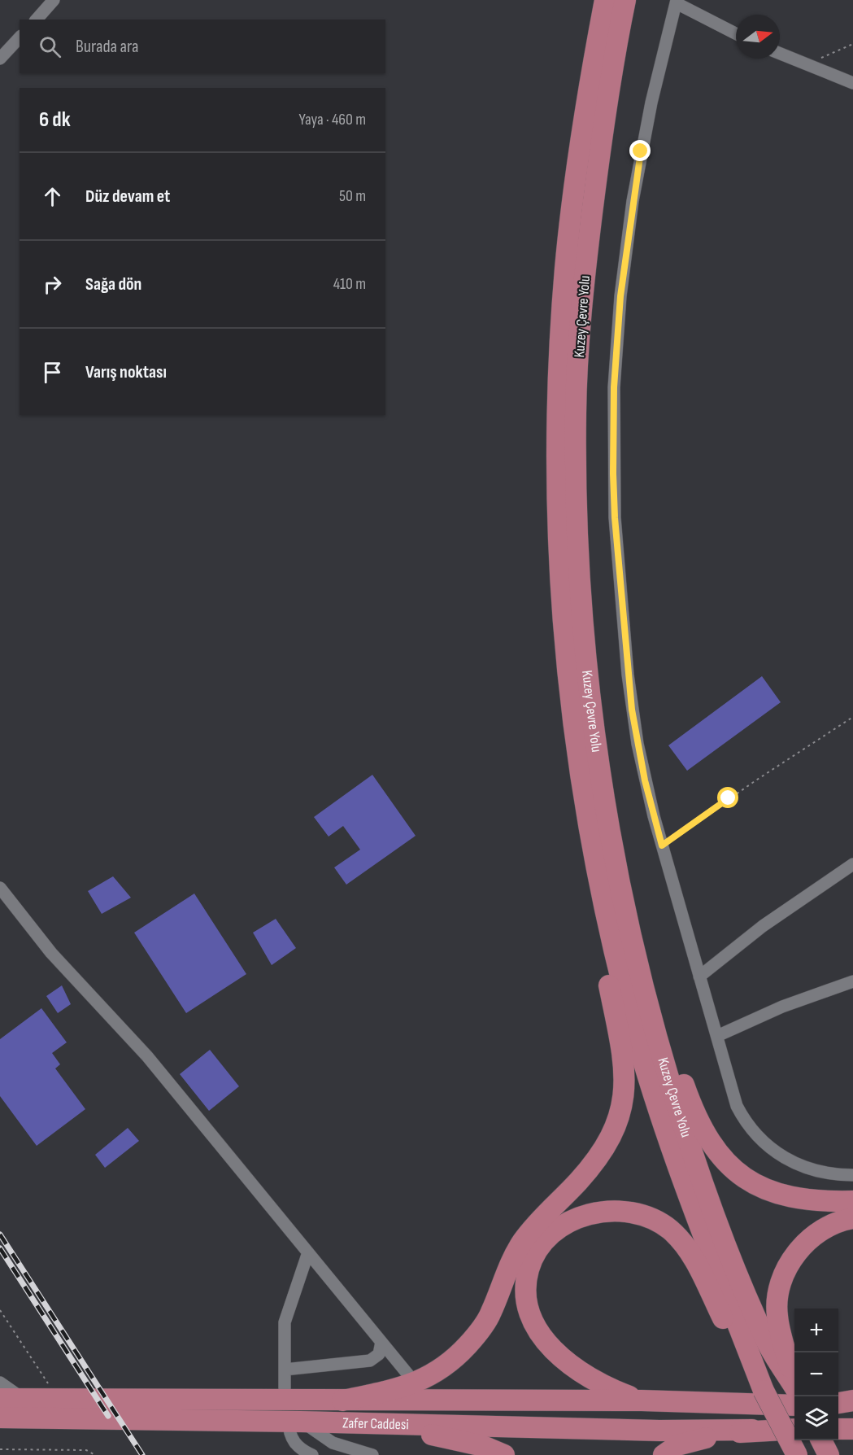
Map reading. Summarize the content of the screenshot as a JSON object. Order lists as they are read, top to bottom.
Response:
{
  "streets": {
    "highway": ["Kuzey Çevre Yolu", "Zafer Caddesi"]
  },
  "north": "right",
  "page": {
    "search": "Burada ara",
    "heading": ["6 dk", "Yaya · 460 m"],
    "list": [
      ["Düz devam et", "50 m"],
      ["Sağa dön", "410 m"],
      "Varış noktası"
    ],
    "map_buttons": ["+", "−"]
  }
}
